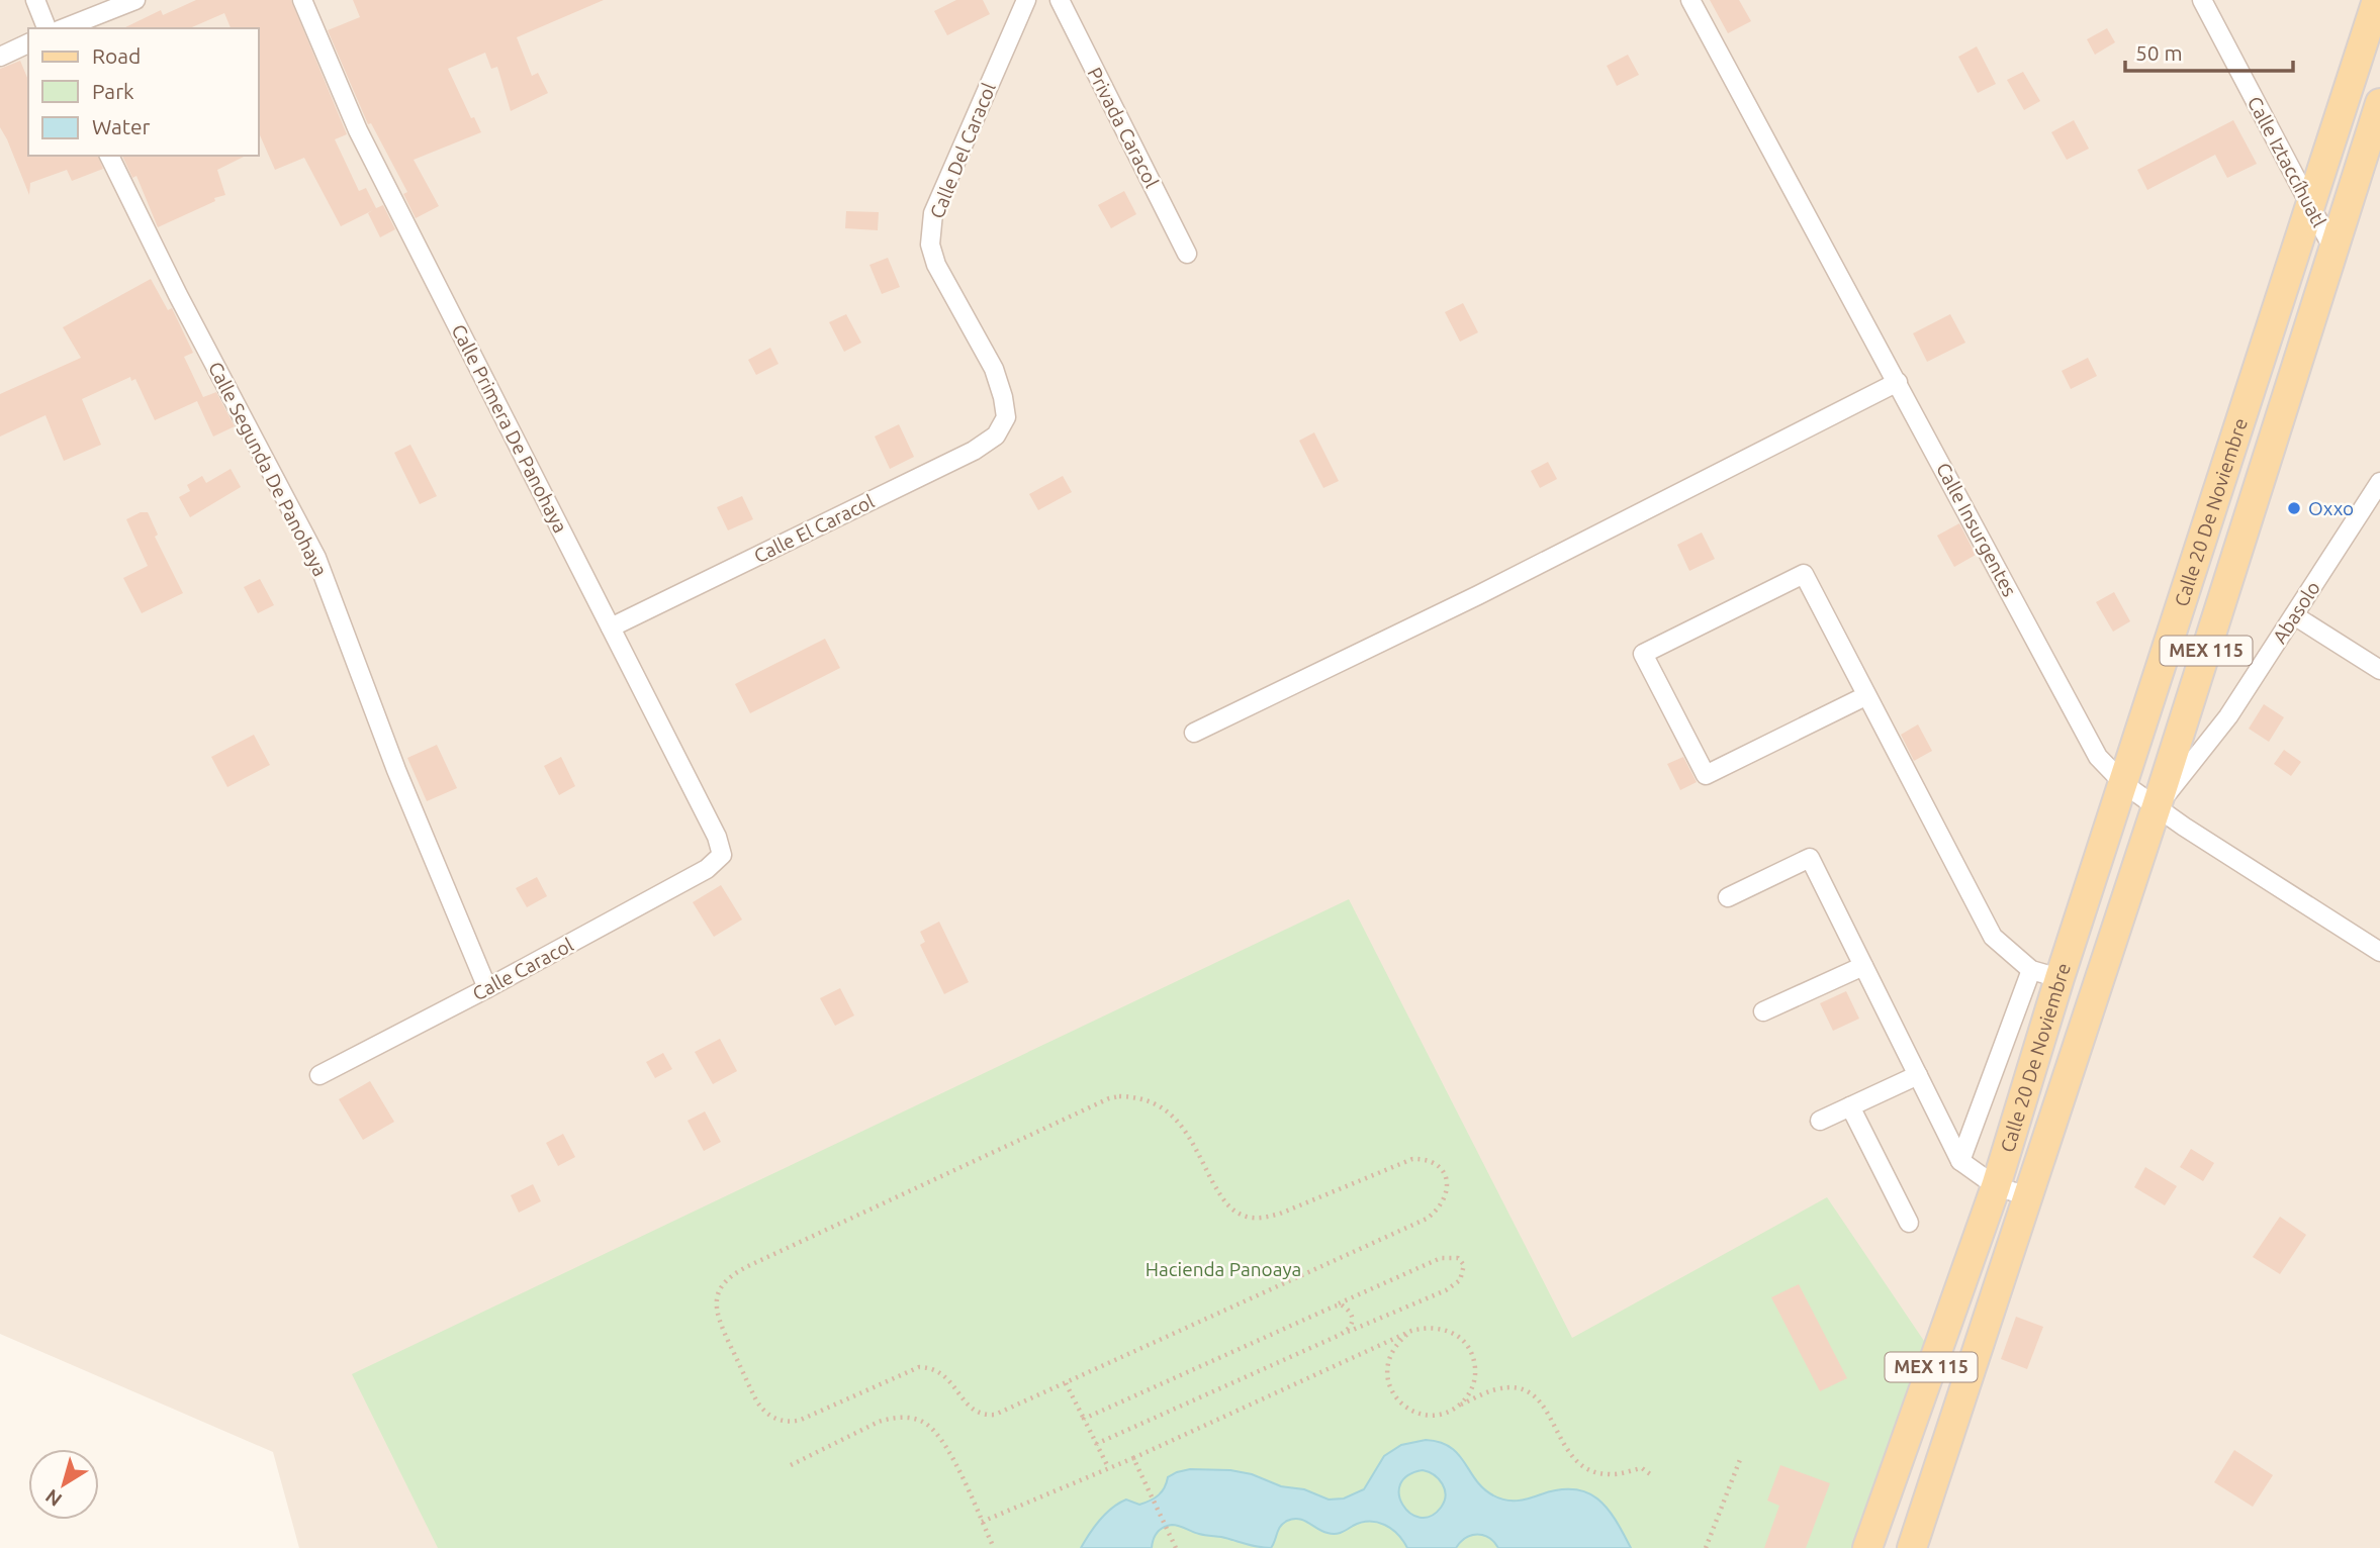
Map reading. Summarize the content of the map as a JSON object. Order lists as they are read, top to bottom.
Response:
{
  "streets": {
    "main road": ["Calle 20 De Noviembre", "MEX 115"],
    "street": [
      "Privada Caracol",
      "Calle Del Caracol",
      "Calle Iztaccíhuatl",
      "Calle Primera De Panohaya",
      "Calle Segunda De Panohaya",
      "Calle El Caracol",
      "Calle Insurgentes",
      "Abasolo",
      "Calle Caracol"
    ]
  },
  "crossings": [
    ["Calle Del Caracol", "Calle El Caracol"],
    ["Calle Iztaccíhuatl", "Calle 20 De Noviembre"],
    ["Calle Primera De Panohaya", "Calle El Caracol"],
    ["Calle Primera De Panohaya", "Calle Caracol"],
    ["Calle Segunda De Panohaya", "Calle Caracol"],
    ["Calle 20 De Noviembre", "Calle Insurgentes"],
    ["Calle 20 De Noviembre", "Abasolo"],
    ["Calle 20 De Noviembre", "MEX 115"],
    ["Calle Insurgentes", "Abasolo"]
  ],
  "parks": ["Hacienda Panoaya"],
  "places": ["Oxxo"],
  "legend": ["Road", "Park", "Water"],
  "scale_bar": "50 m",
  "north": "bottom left"
}
